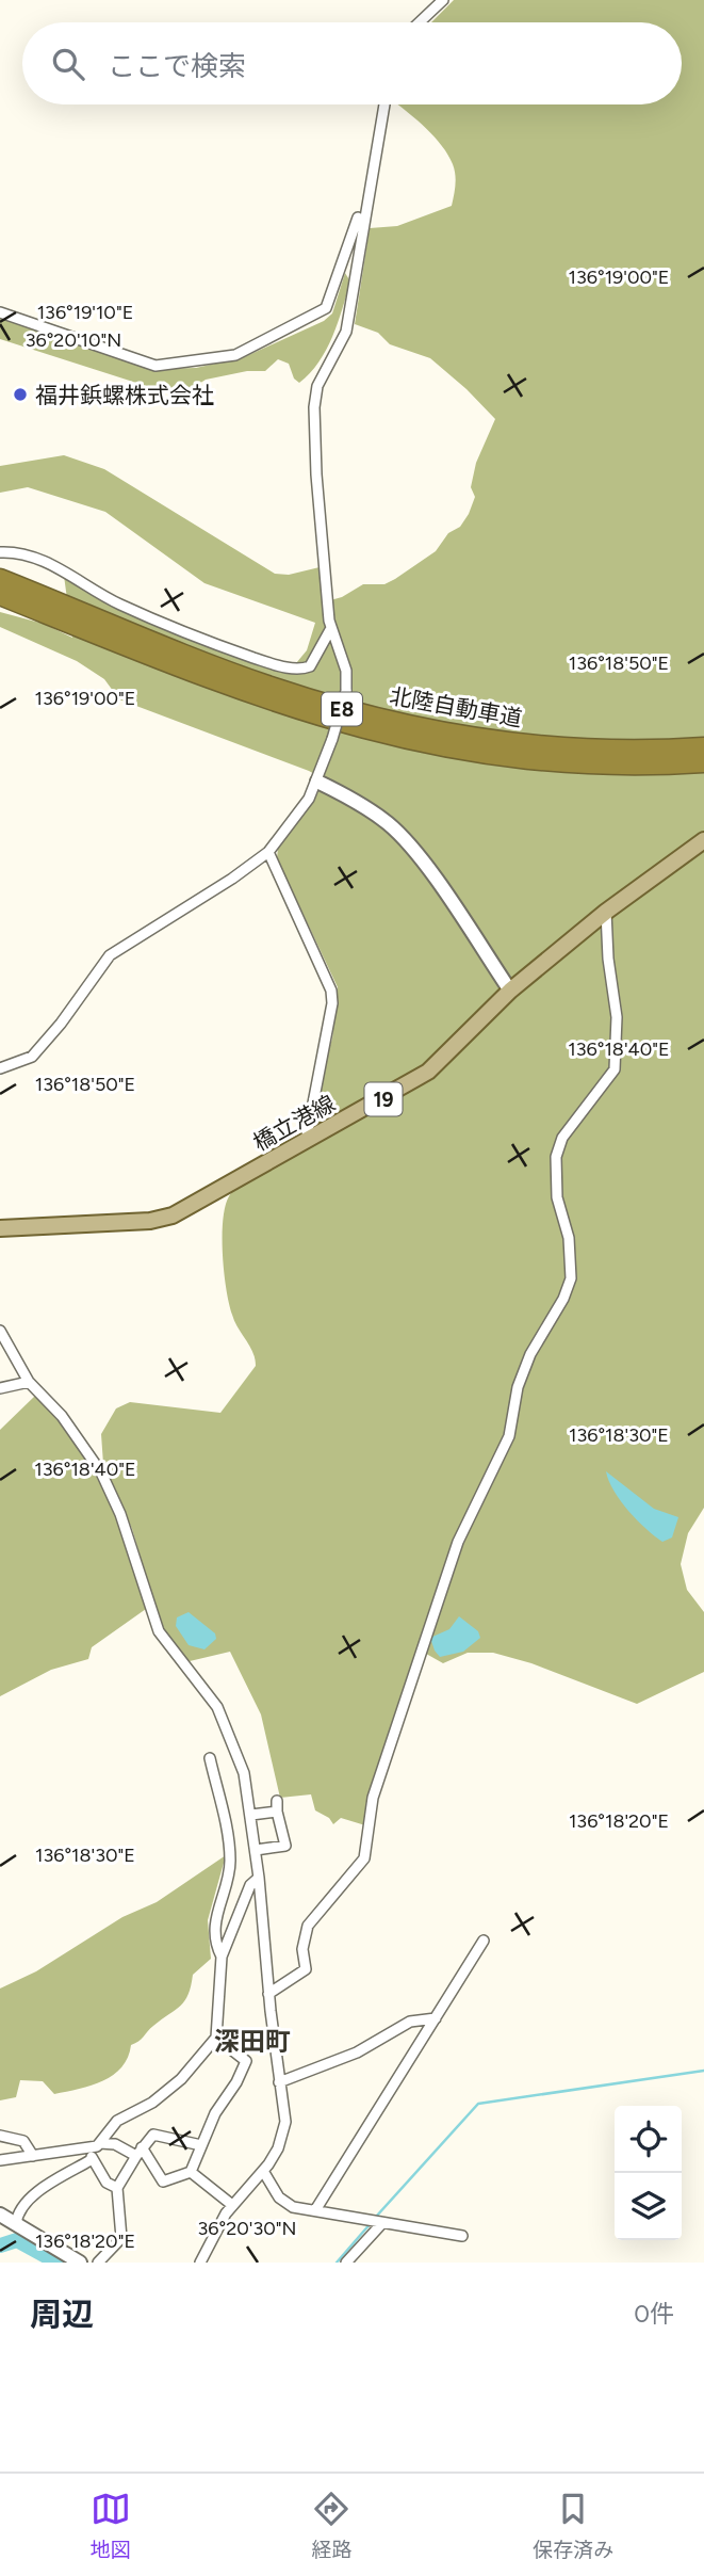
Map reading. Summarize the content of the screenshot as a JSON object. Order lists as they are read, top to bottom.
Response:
{
  "streets": {
    "highway": ["北陸自動車道", "E8"],
    "main road": ["19", "橋立港線"]
  },
  "districts": ["深田町"],
  "places": ["福井鋲螺株式会社"],
  "page": {
    "search": "ここで検索",
    "heading": ["周辺", "0件"],
    "nav": ["地図", "経路", "保存済み"]
  },
  "coordinates": [
    "136°19'00\"E",
    "136°19'10\"E",
    "36°20'10\"N",
    "136°18'50\"E",
    "136°18'40\"E",
    "136°18'30\"E",
    "136°18'20\"E",
    "36°20'30\"N"
  ]
}
